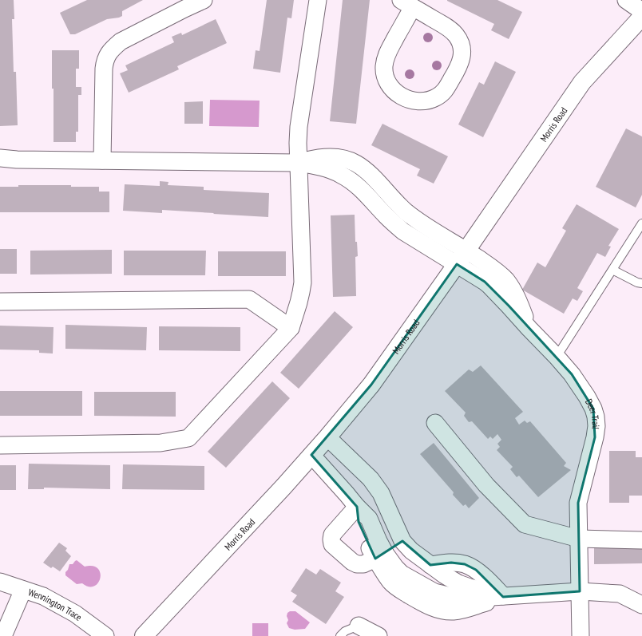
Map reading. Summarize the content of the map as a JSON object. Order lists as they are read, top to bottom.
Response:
{
  "streets": {
    "street": ["Morris Road", "Deer Trail", "Wennington Trace"]
  },
  "crossings": [
    ["Morris Road", "Deer Trail"]
  ]
}
